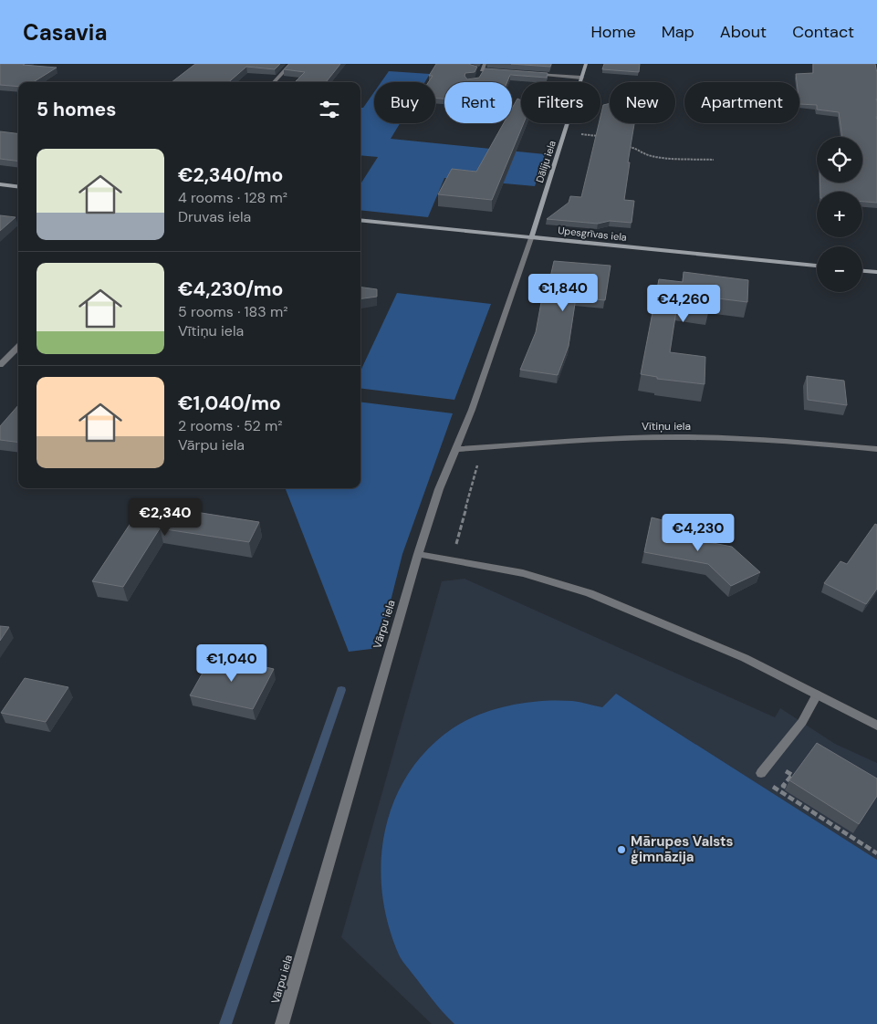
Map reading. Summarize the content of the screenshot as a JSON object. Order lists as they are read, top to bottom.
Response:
{
  "streets": {
    "street": [
      "Dāliju iela",
      "Upesgrīvas iela",
      "Vītiņu iela",
      "Vārpu iela"
    ]
  },
  "crossings": [
    ["Dāliju iela", "Upesgrīvas iela"],
    ["Dāliju iela", "Vārpu iela"],
    ["Upesgrīvas iela", "Vārpu iela"],
    ["Vītiņu iela", "Vārpu iela"]
  ],
  "places": ["Mārupes Valsts ģimnāzija"],
  "page": {
    "header": "Casavia",
    "nav": [
      "Home",
      "Map",
      "About",
      "Contact"
    ],
    "chip": [
      "Buy",
      "Rent",
      "Filters",
      "New",
      "Apartment"
    ],
    "heading": "5 homes",
    "map_buttons": ["+", "−"],
    "list": [
      {
        "name": "€2,340/mo",
        "note": "4 rooms · 128 m² · Druvas iela"
      },
      {
        "name": "€4,230/mo",
        "note": "5 rooms · 183 m² · Vītiņu iela"
      },
      {
        "name": "€1,040/mo",
        "note": "2 rooms · 52 m² · Vārpu iela"
      }
    ],
    "price": [
      "€1,840",
      "€4,260",
      "€2,340",
      "€4,230",
      "€1,040"
    ]
  }
}
